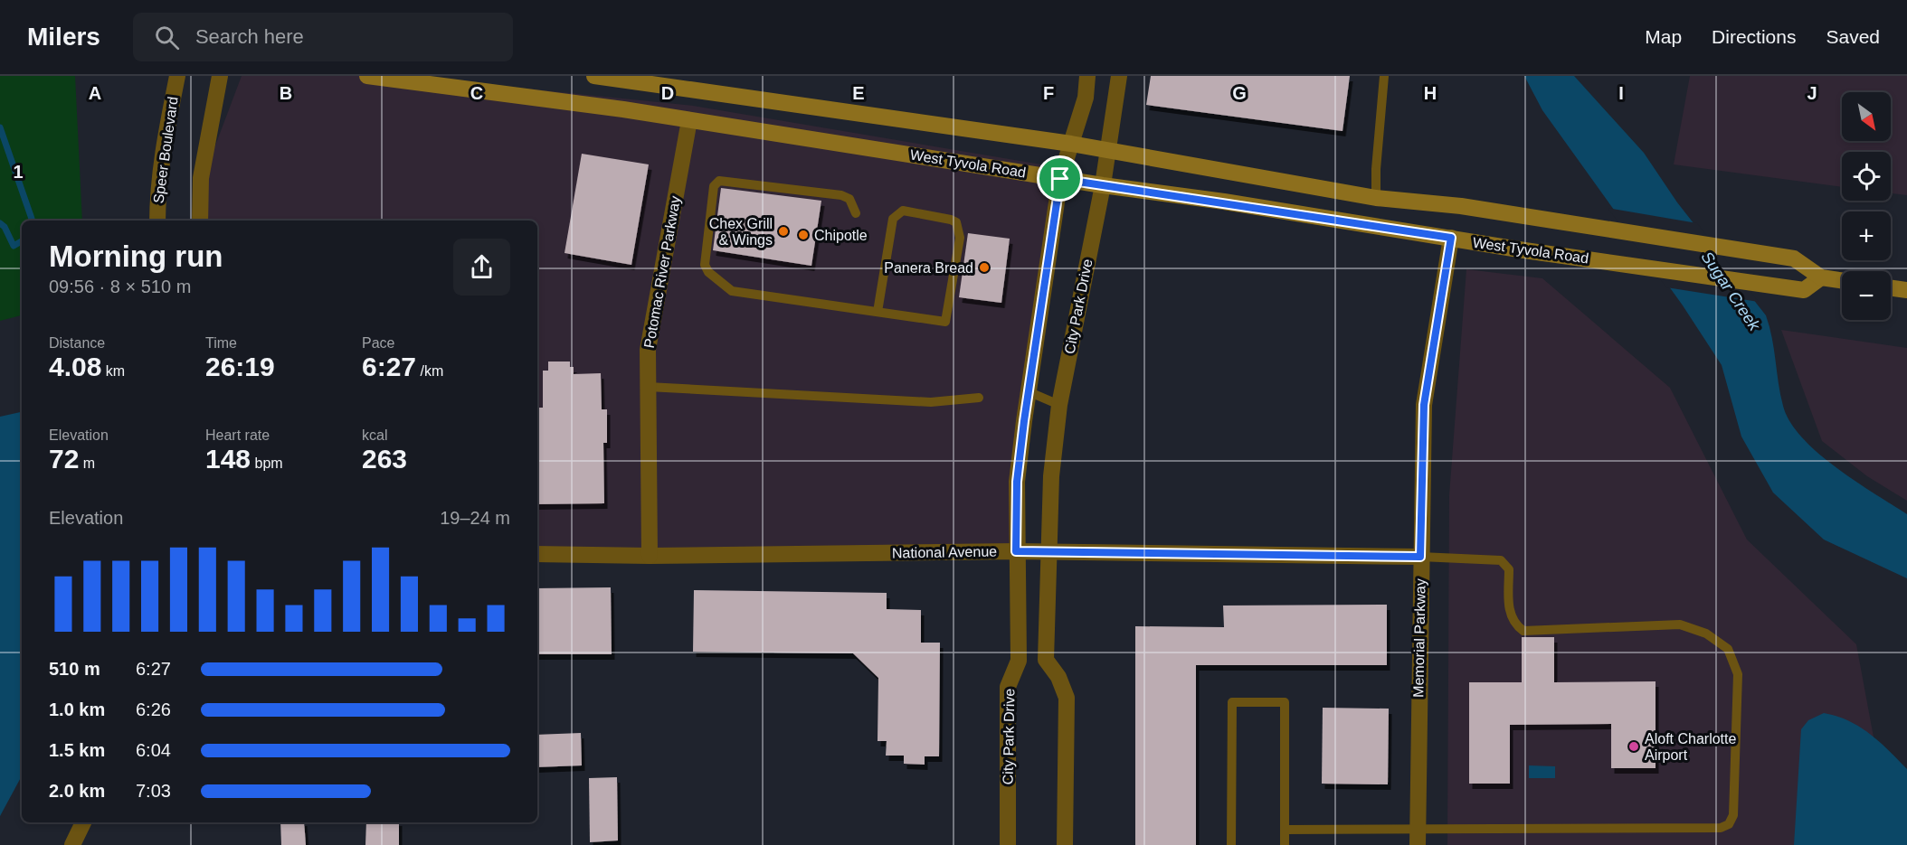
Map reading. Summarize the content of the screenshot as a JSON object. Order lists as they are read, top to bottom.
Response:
{
  "streets": {
    "main road": ["West Tyvola Road"],
    "street": [
      "Speer Boulevard",
      "Potomac River Parkway",
      "City Park Drive",
      "National Avenue",
      "Memorial Parkway"
    ]
  },
  "crossings": [
    ["West Tyvola Road", "Potomac River Parkway"],
    ["West Tyvola Road", "City Park Drive"],
    ["West Tyvola Road", "Memorial Parkway"],
    ["Potomac River Parkway", "National Avenue"],
    ["City Park Drive", "National Avenue"],
    ["National Avenue", "Memorial Parkway"]
  ],
  "water": ["Sugar Creek"],
  "places": [
    "Chex Grill & Wings",
    "Chipotle",
    "Panera Bread",
    "Aloft Charlotte Airport"
  ],
  "north": "bottom right",
  "page": {
    "header": "Milers",
    "search": "Search here",
    "nav": ["Map", "Directions", "Saved"],
    "map_buttons": ["+", "−"],
    "heading": ["Morning run", "09:56 · 8 × 510 m"],
    "stats": [
      ["Distance", "4.08 km"],
      ["Time", "26:19"],
      ["Pace", "6:27 /km"],
      ["Elevation", "72 m"],
      ["Heart rate", "148 bpm"],
      ["kcal", "263"]
    ],
    "chart": ["Elevation", "19–24 m"],
    "list": [
      {
        "name": "510 m",
        "note": "6:27"
      },
      {
        "name": "1.0 km",
        "note": "6:26"
      },
      {
        "name": "1.5 km",
        "note": "6:04"
      },
      {
        "name": "2.0 km",
        "note": "7:03"
      }
    ]
  },
  "grid": {
    "columns": [
      "A",
      "B",
      "C",
      "D",
      "E",
      "F",
      "G",
      "H",
      "I",
      "J"
    ],
    "rows": ["1"]
  }
}
